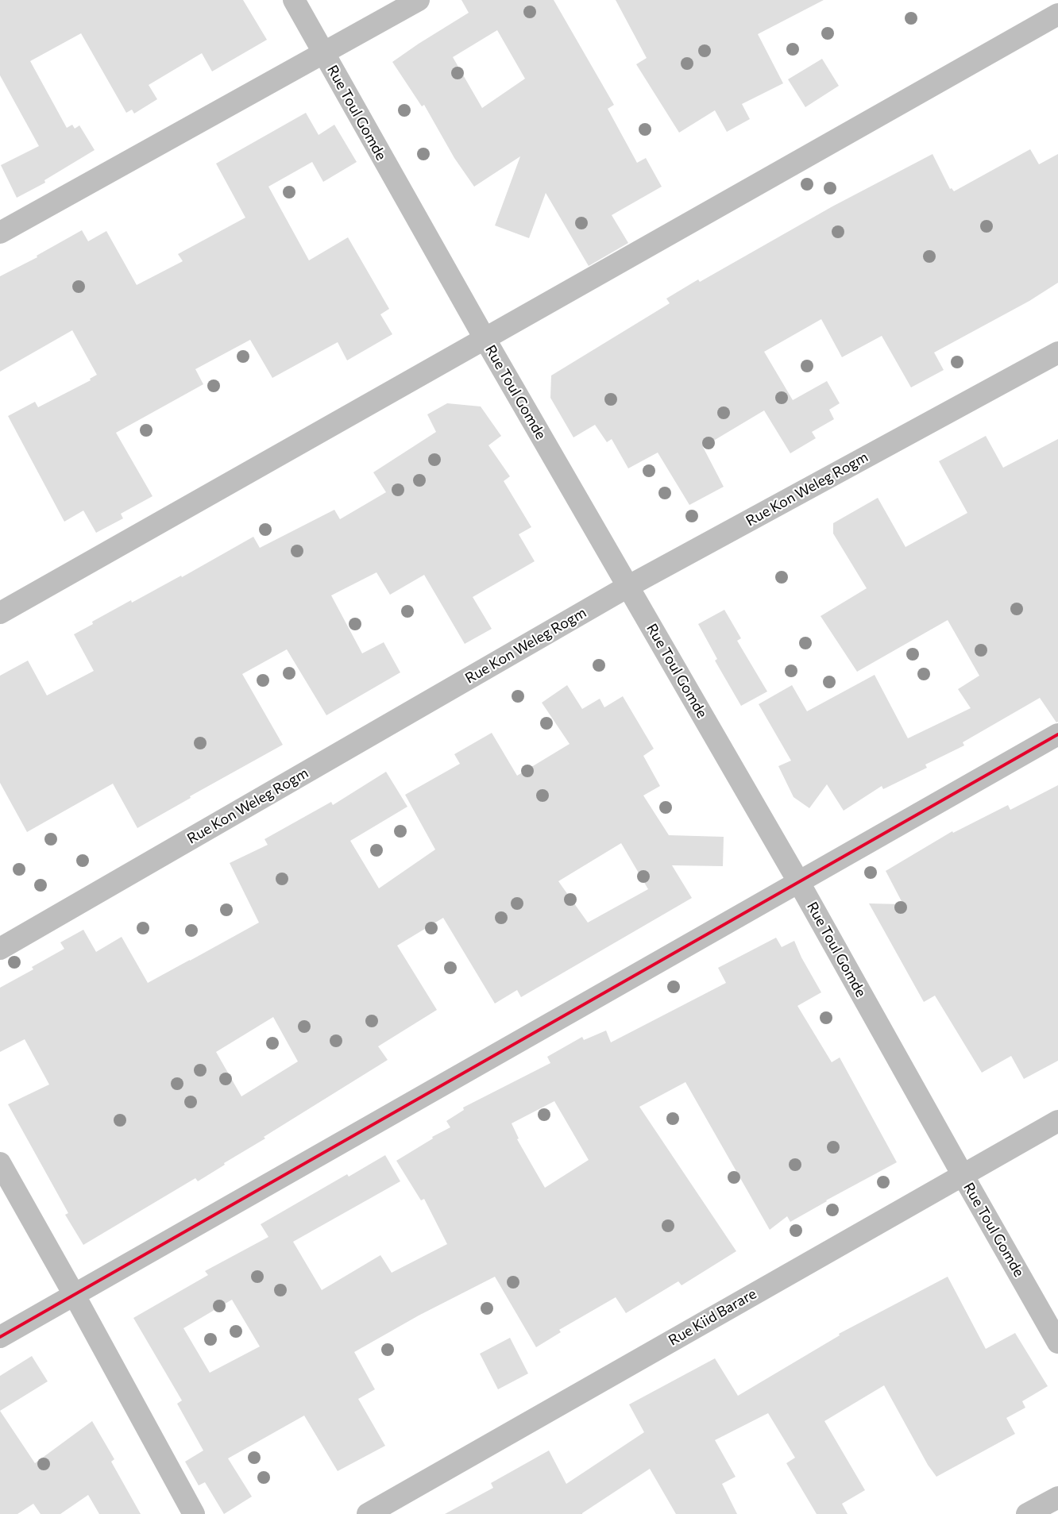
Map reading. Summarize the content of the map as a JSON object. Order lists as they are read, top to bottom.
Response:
{
  "streets": {
    "street": ["Rue Toul Gomde", "Rue Kon Weleg Rogm", "Rue Kiid Barare"]
  },
  "crossings": [
    ["Rue Toul Gomde", "Rue Kon Weleg Rogm"],
    ["Rue Toul Gomde", "Rue Kiid Barare"]
  ]
}
